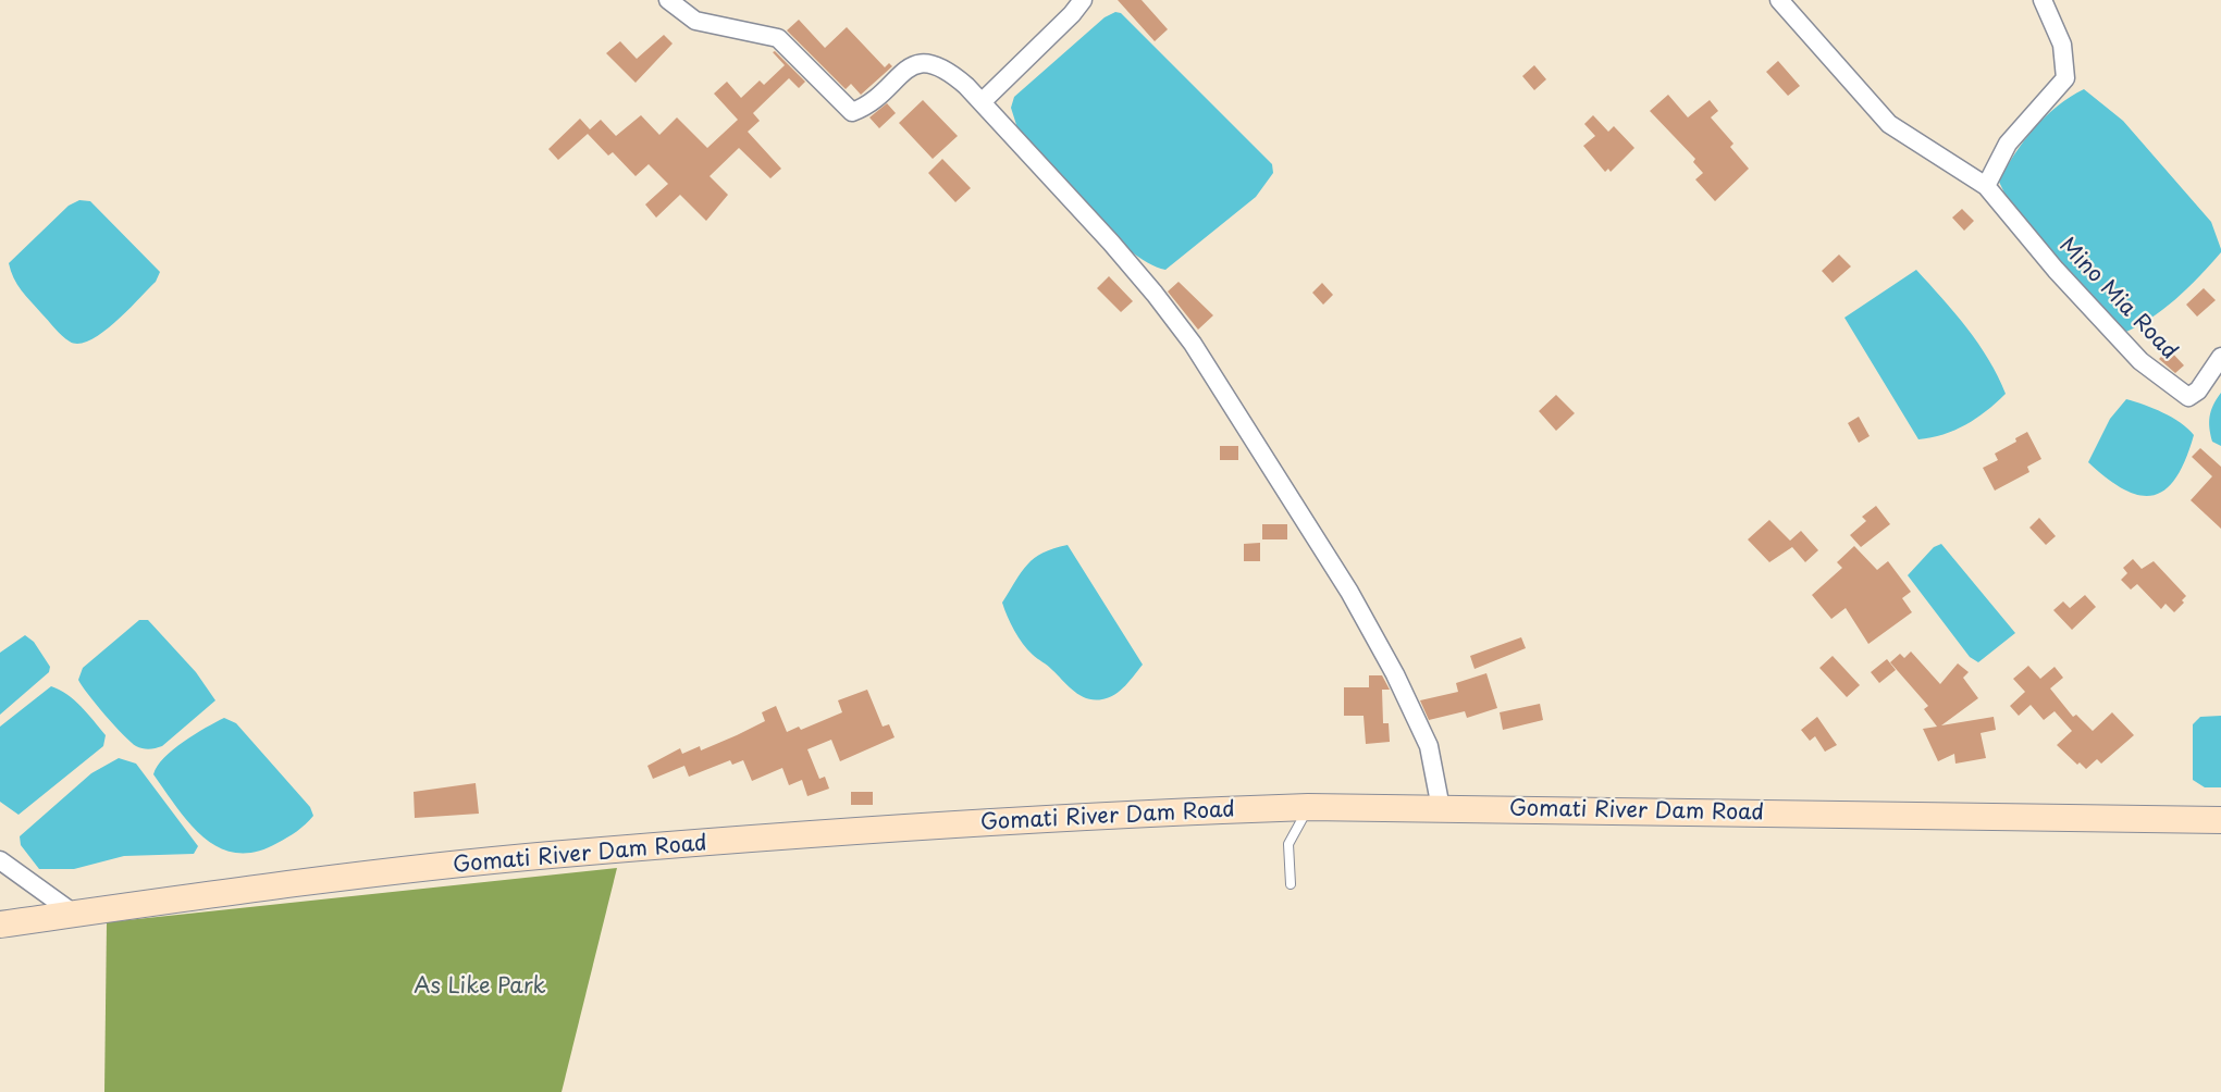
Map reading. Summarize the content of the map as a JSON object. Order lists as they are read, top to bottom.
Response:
{
  "streets": {
    "main road": ["Gomati River Dam Road"],
    "street": ["Mino Mia Road"]
  },
  "parks": ["As Like Park"]
}
